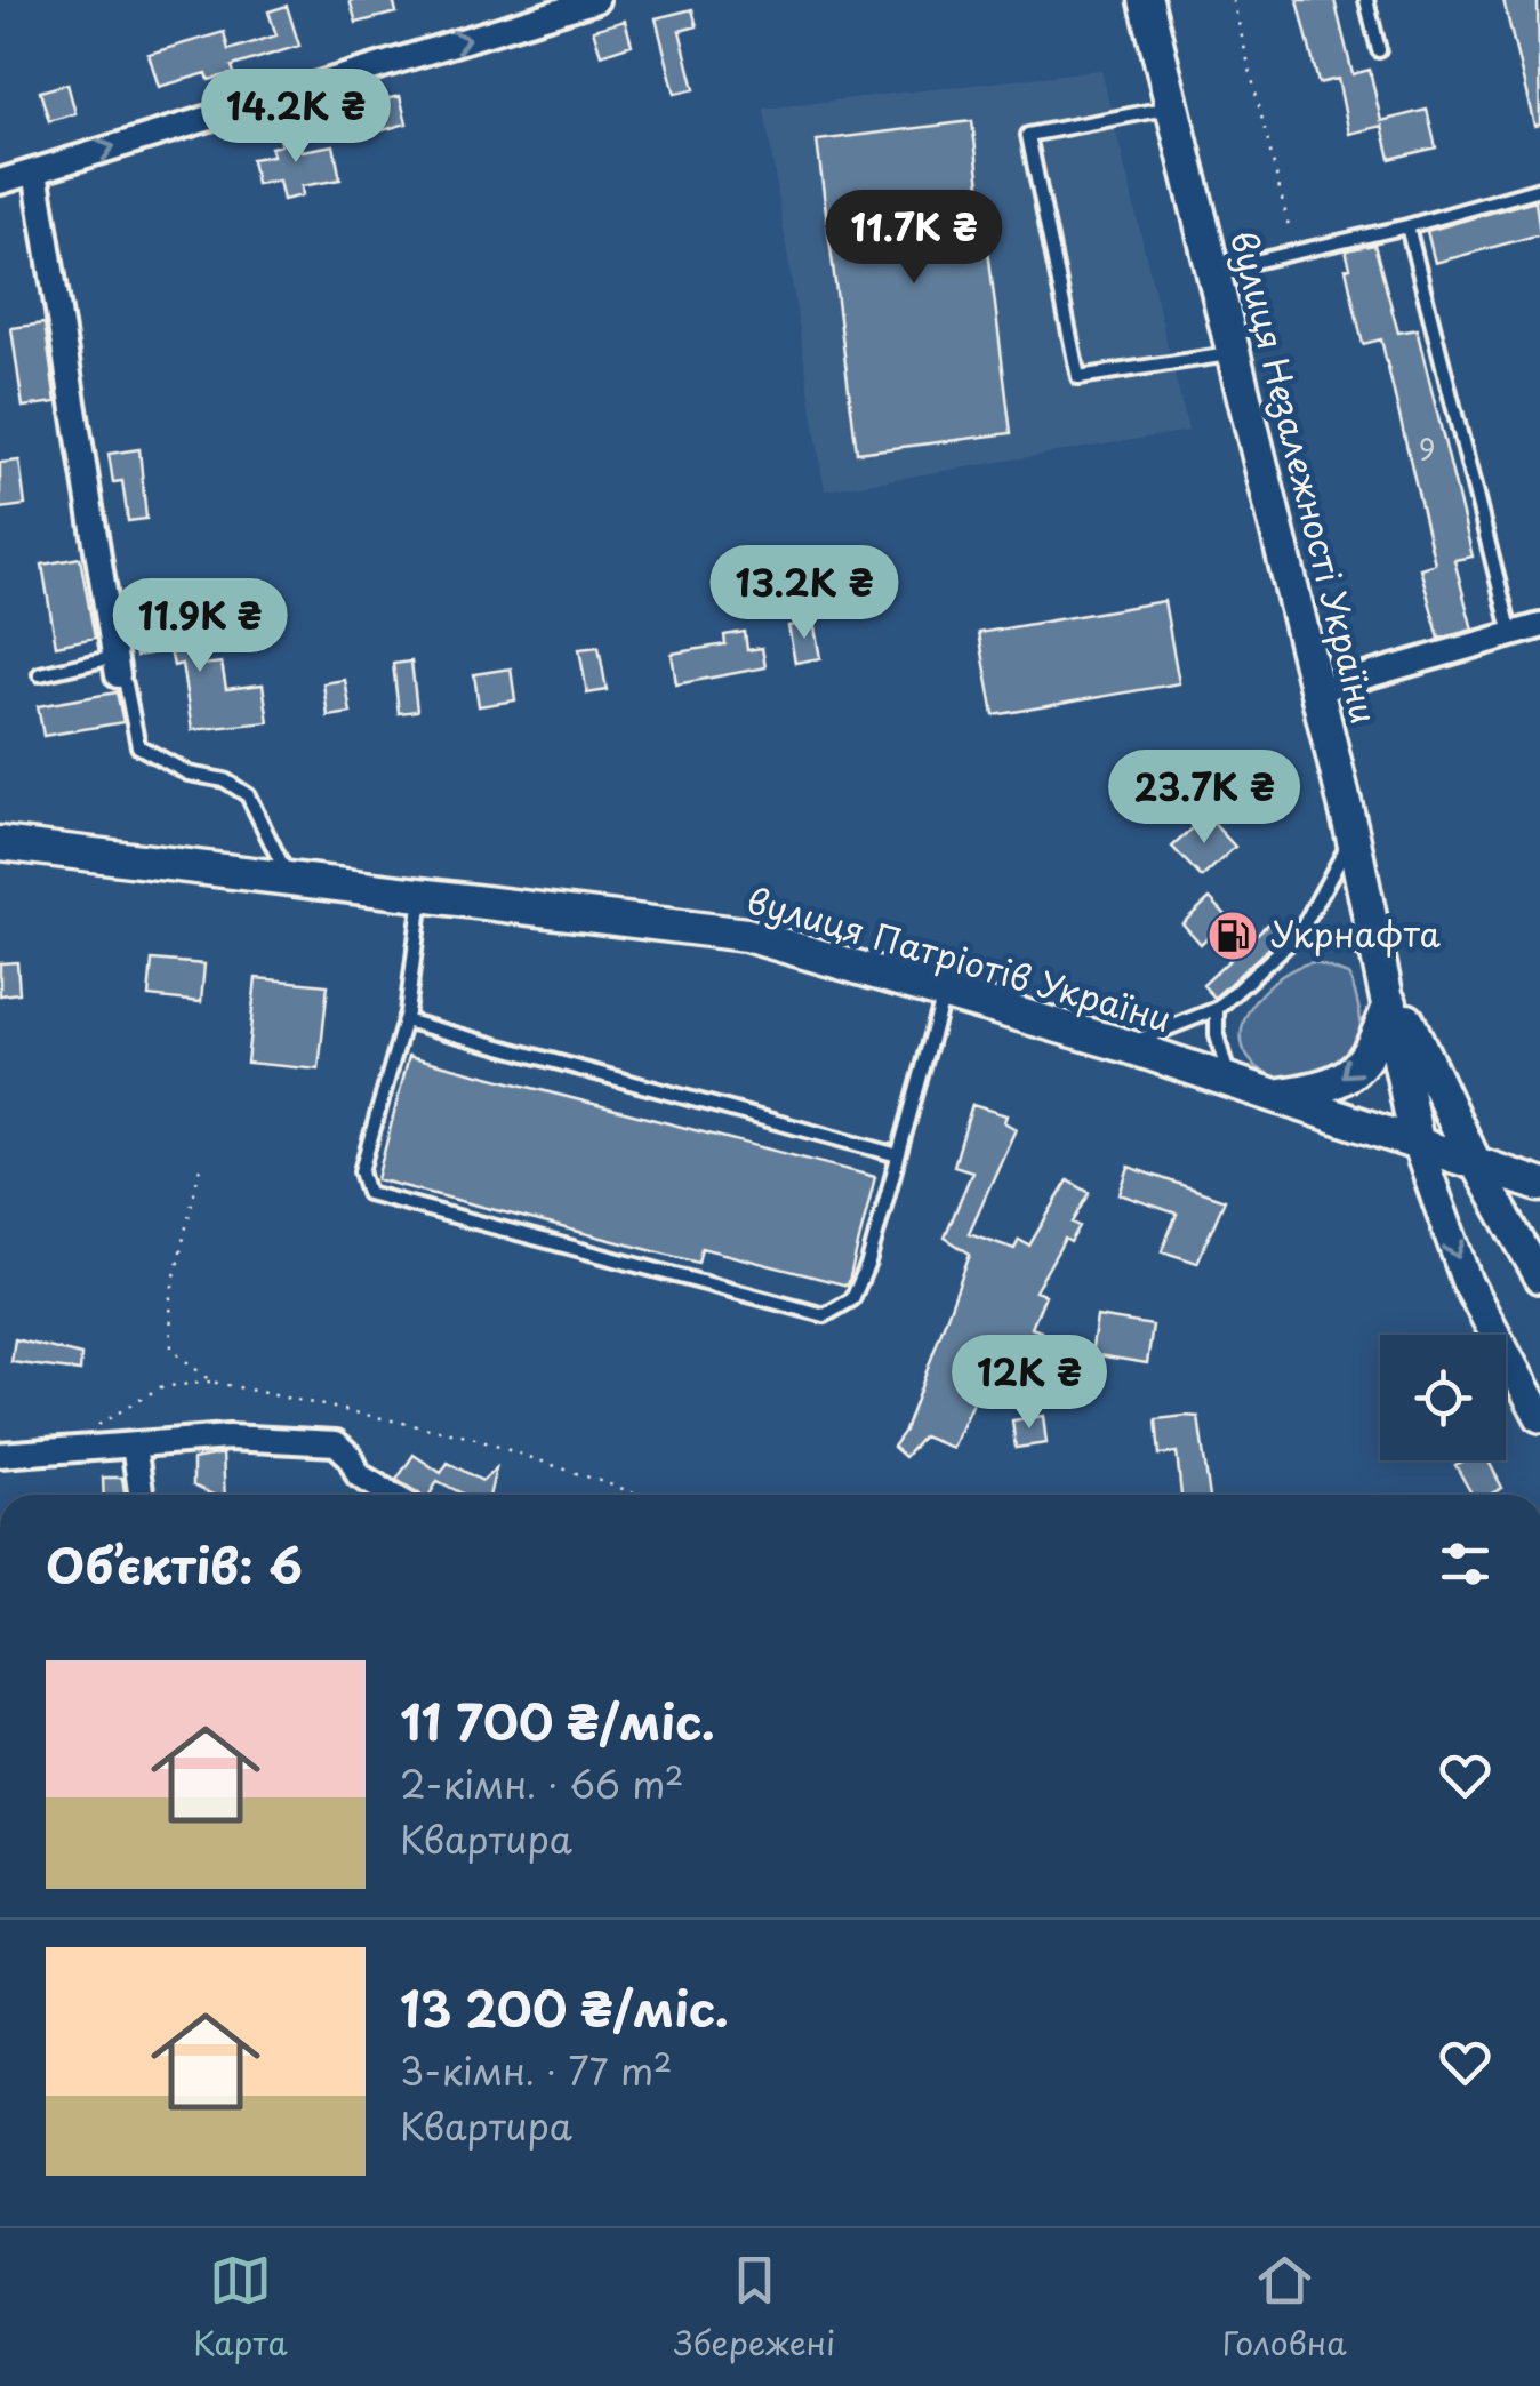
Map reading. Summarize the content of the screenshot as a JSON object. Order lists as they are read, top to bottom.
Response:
{
  "streets": {
    "main road": ["вулиця Незалежності України", "вулиця Патріотів України"]
  },
  "crossings": [
    ["вулиця Незалежності України", "вулиця Патріотів України"]
  ],
  "places": {
    "fuel station": ["Укрнафта"]
  },
  "house_numbers": ["9"],
  "page": {
    "price": [
      "14.2K ₴",
      "11.7K ₴",
      "13.2K ₴",
      "11.9K ₴",
      "23.7K ₴",
      "12K ₴"
    ],
    "heading": "Об’єктів: 6",
    "list": [
      {
        "name": "11 700 ₴/міс.",
        "note": "2-кімн. · 66 m² · Квартира"
      },
      {
        "name": "13 200 ₴/міс.",
        "note": "3-кімн. · 77 m² · Квартира"
      }
    ],
    "tabs": ["Карта", "Збережені", "Головна"]
  }
}
